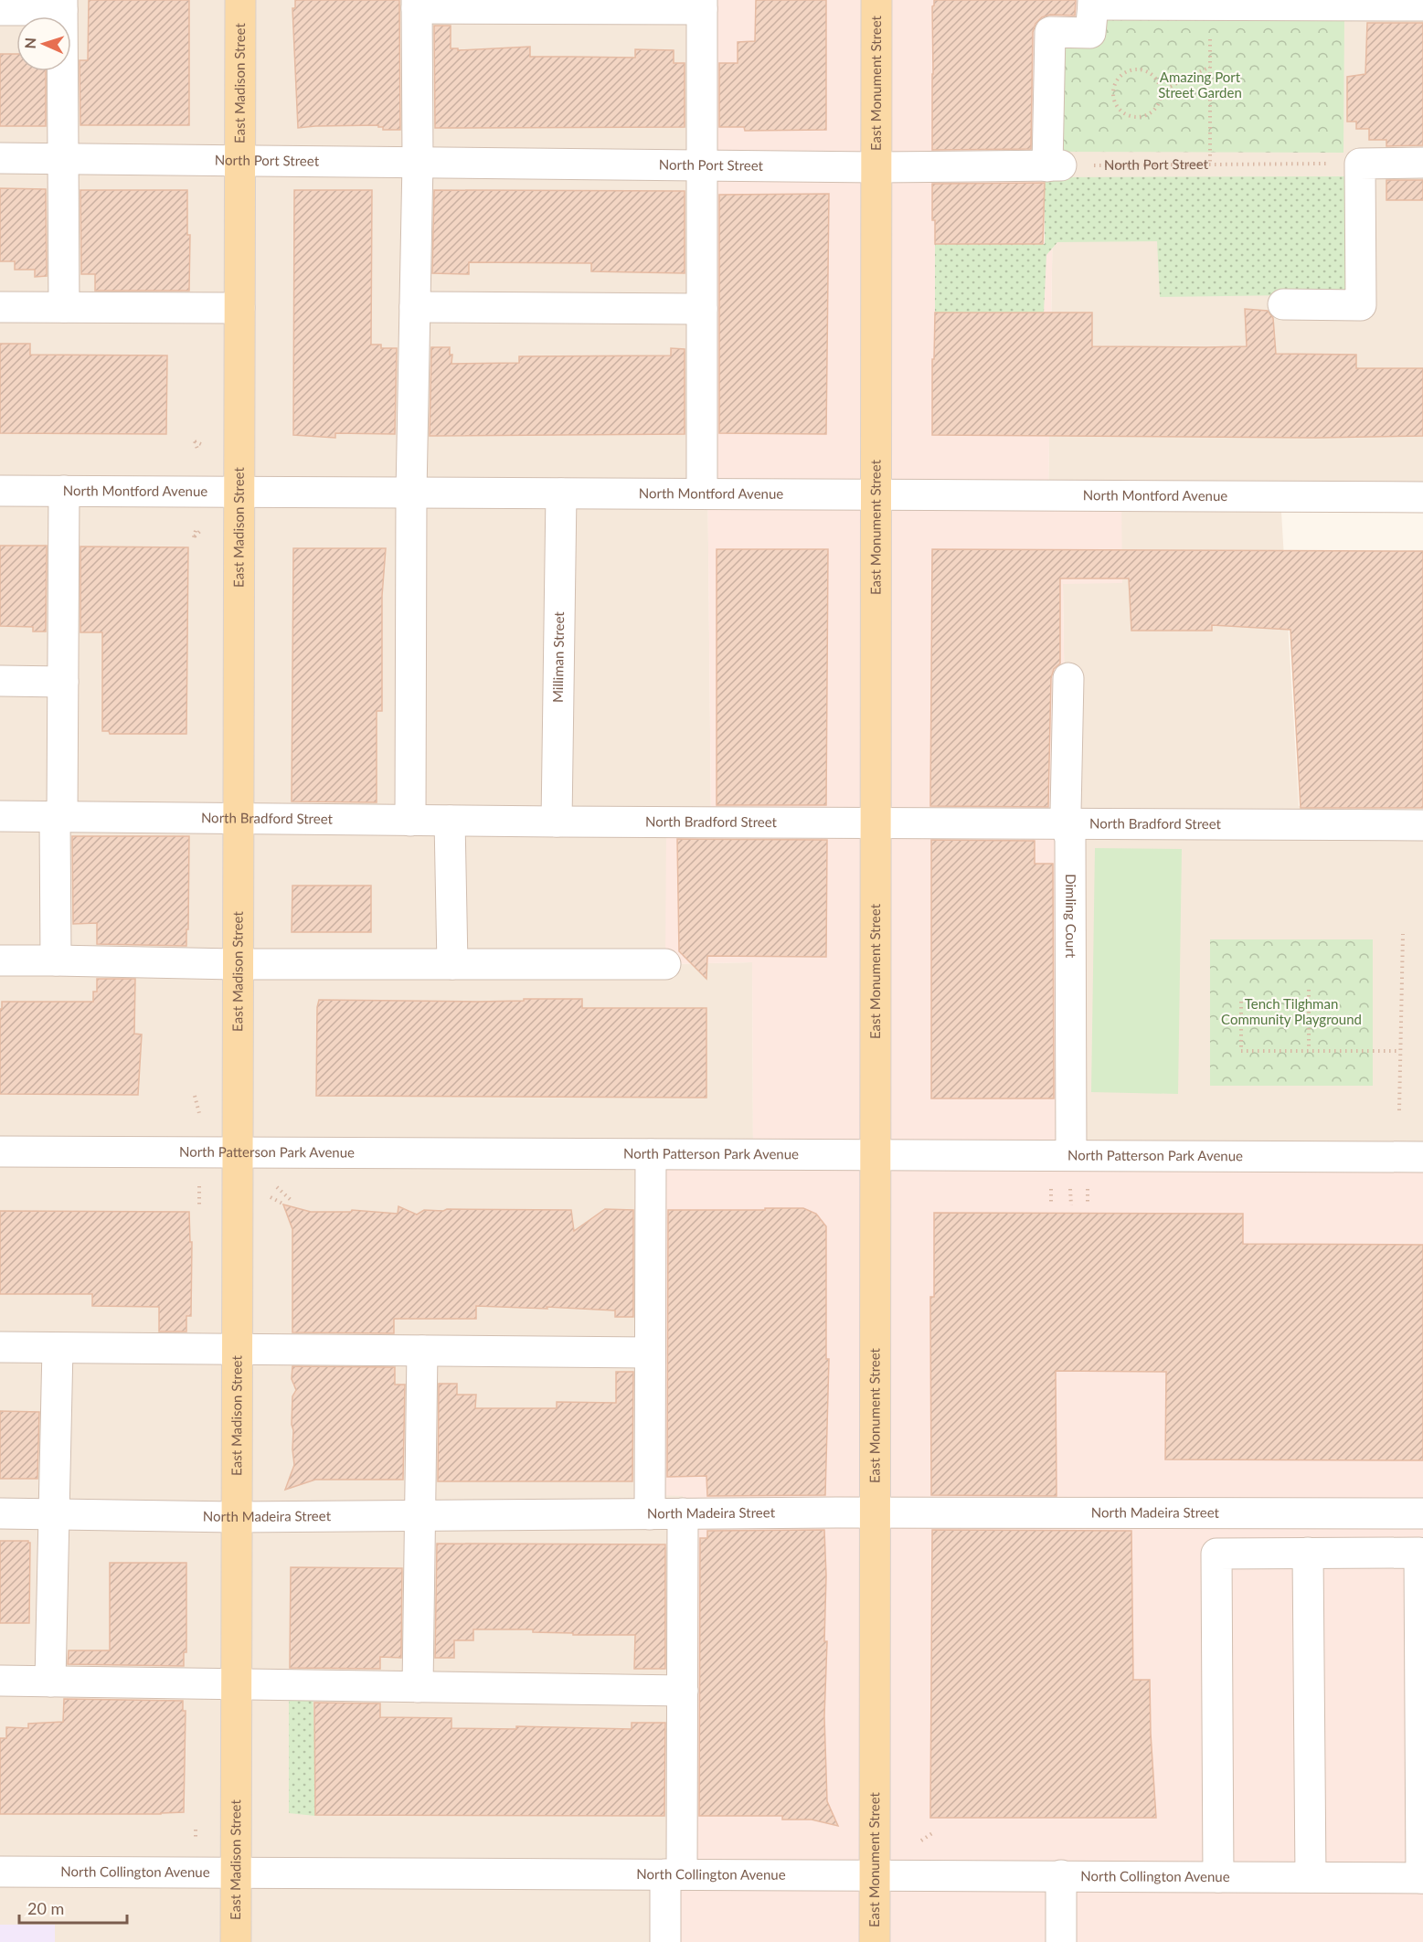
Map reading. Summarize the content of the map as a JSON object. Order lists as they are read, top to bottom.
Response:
{
  "streets": {
    "main road": ["East Madison Street", "East Monument Street"],
    "street": [
      "North Port Street",
      "North Montford Avenue",
      "Milliman Street",
      "North Bradford Street",
      "Dimling Court",
      "North Patterson Park Avenue",
      "North Madeira Street",
      "North Collington Avenue"
    ]
  },
  "crossings": [
    ["East Madison Street", "North Port Street"],
    ["East Madison Street", "North Montford Avenue"],
    ["East Madison Street", "North Bradford Street"],
    ["East Madison Street", "North Patterson Park Avenue"],
    ["East Madison Street", "North Madeira Street"],
    ["East Madison Street", "North Collington Avenue"],
    ["East Monument Street", "North Port Street"],
    ["East Monument Street", "North Montford Avenue"],
    ["East Monument Street", "North Bradford Street"],
    ["East Monument Street", "North Patterson Park Avenue"],
    ["East Monument Street", "North Madeira Street"],
    ["East Monument Street", "North Collington Avenue"],
    ["North Montford Avenue", "Milliman Street"],
    ["Milliman Street", "North Bradford Street"],
    ["North Bradford Street", "Dimling Court"],
    ["Dimling Court", "North Patterson Park Avenue"]
  ],
  "parks": ["Amazing Port Street Garden", "Tench Tilghman Community Playground"],
  "scale_bar": "20 m",
  "north": "left"
}
